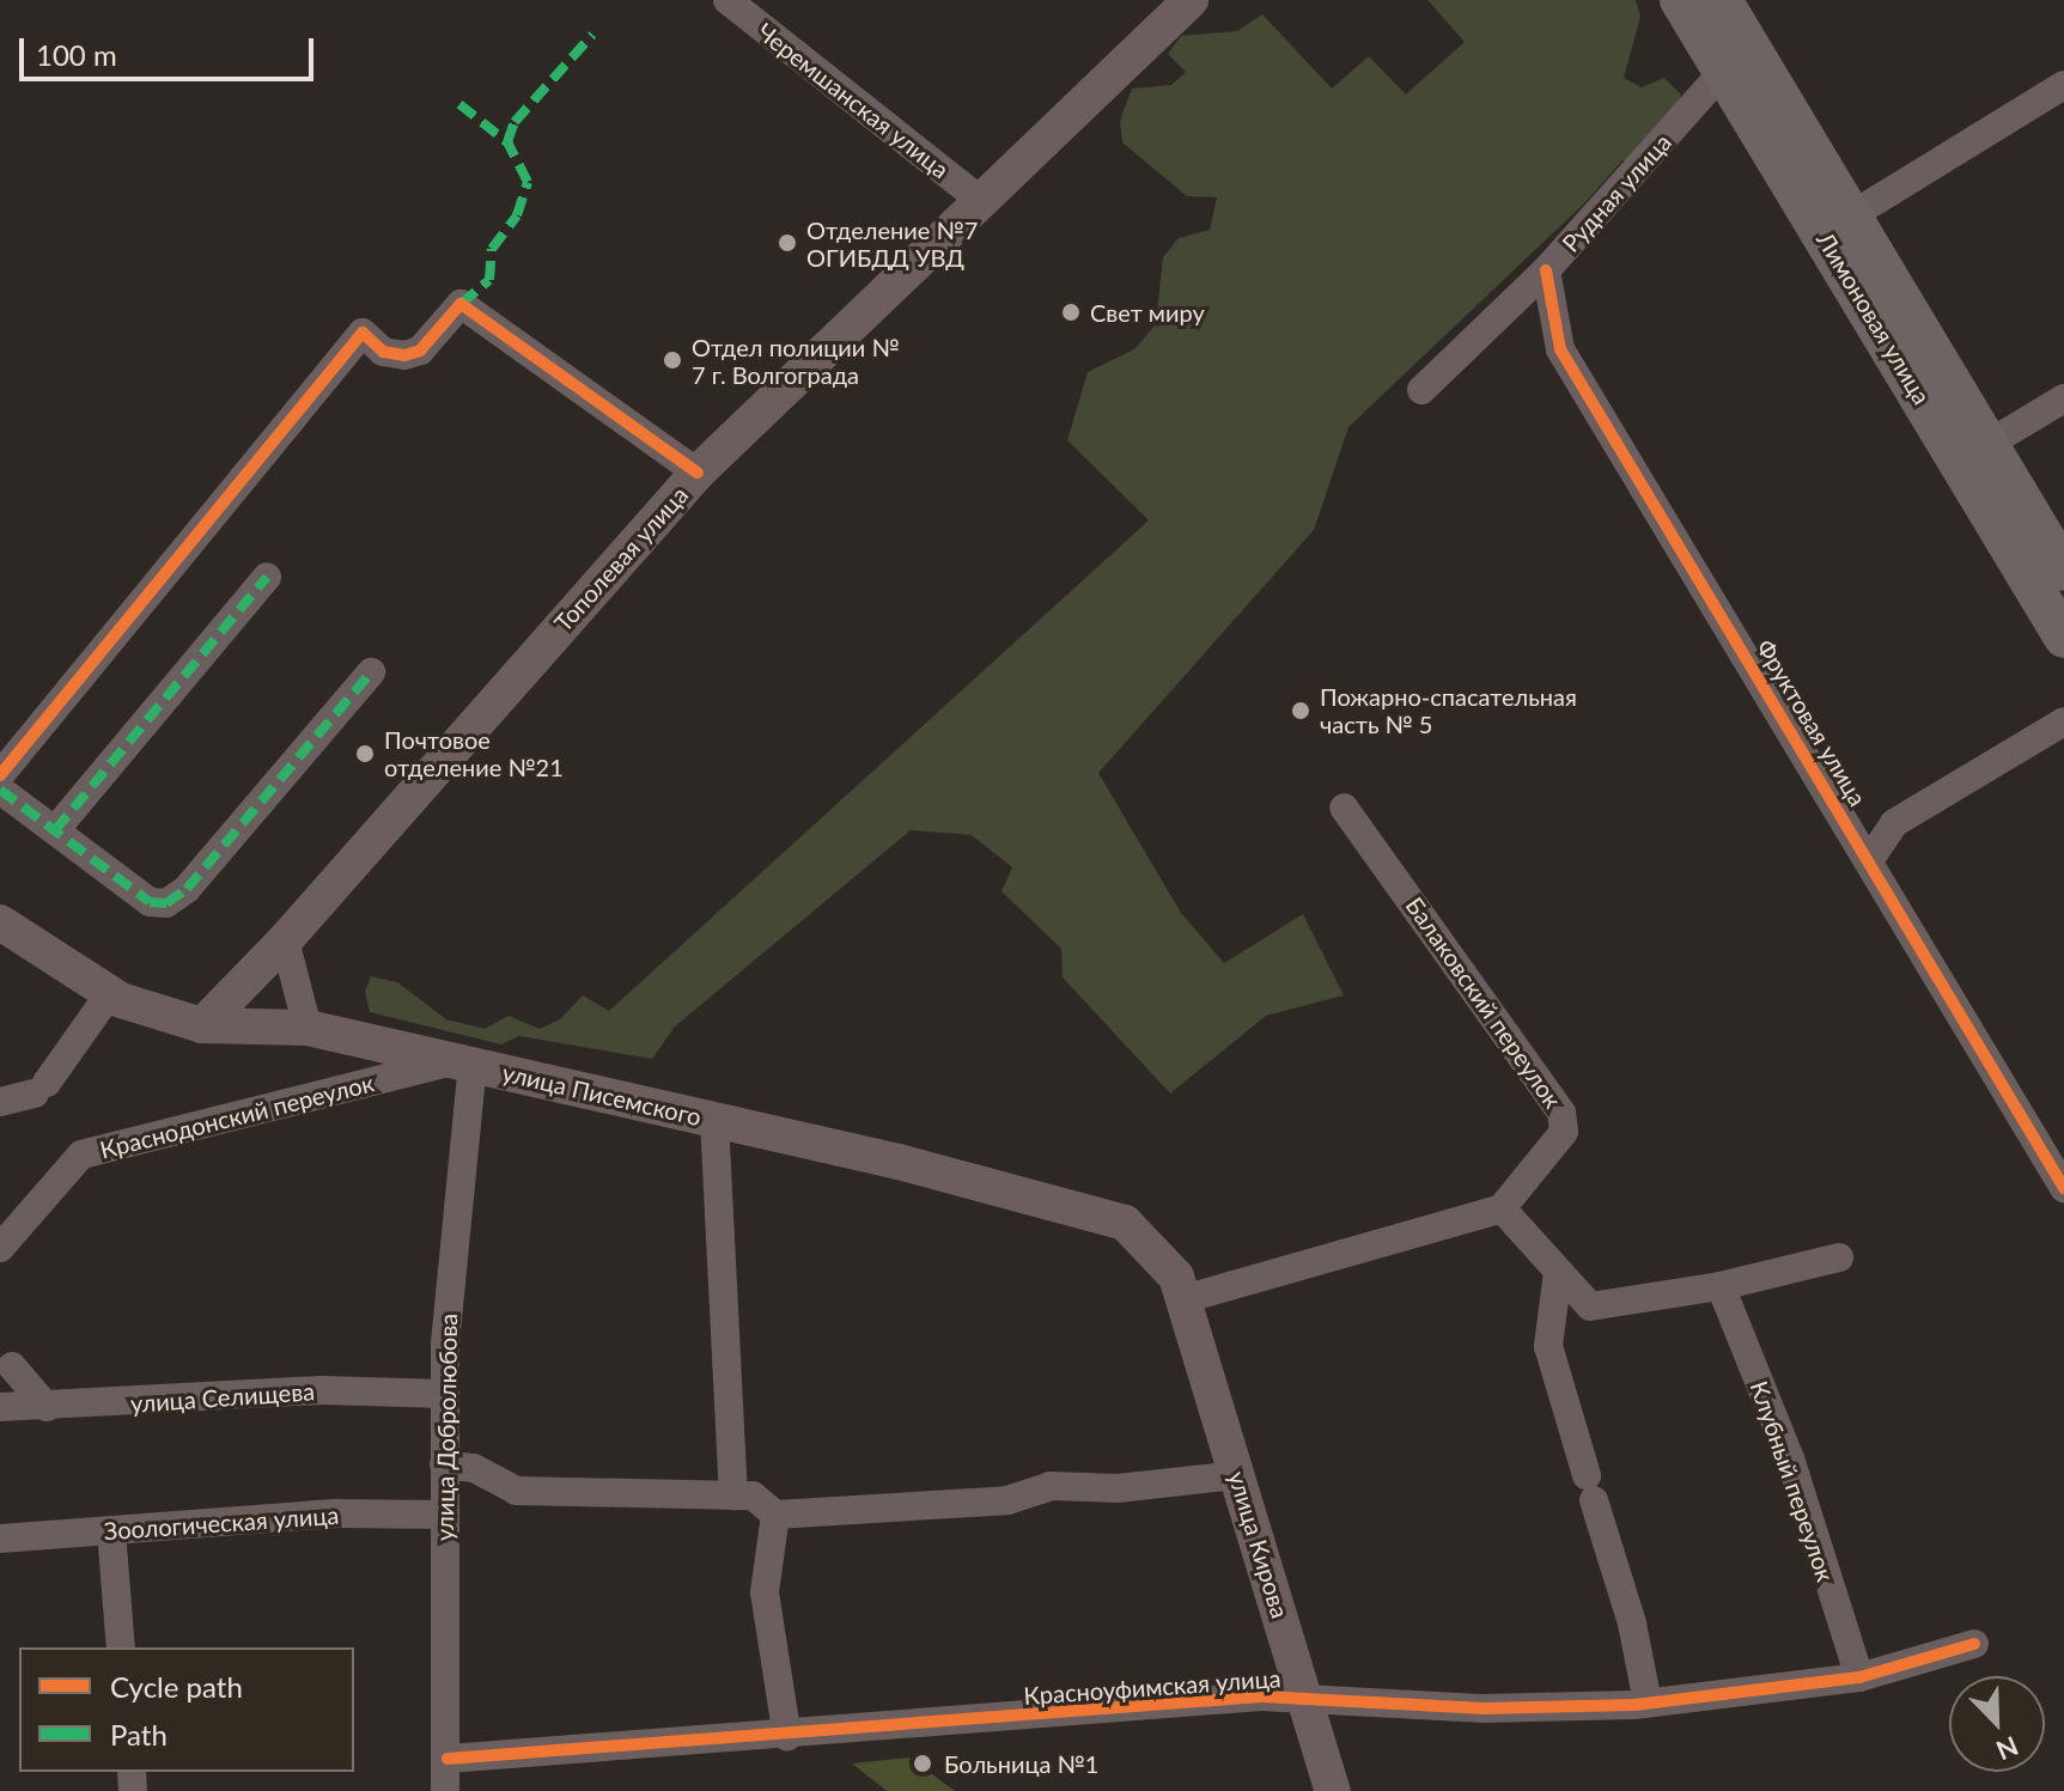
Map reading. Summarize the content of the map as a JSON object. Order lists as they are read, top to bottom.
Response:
{
  "streets": {
    "highway": ["Лимоновая улица"],
    "main road": ["Тополевая улица", "улица Писемского", "улица Кирова"],
    "street": [
      "Черемшанская улица",
      "Рудная улица",
      "Фруктовая улица",
      "Балаковский переулок",
      "Краснодонский переулок",
      "улица Селищева",
      "улица Добролюбова",
      "Клубный переулок",
      "Зоологическая улица",
      "Красноуфимская улица"
    ]
  },
  "crossings": [
    ["Черемшанская улица", "Тополевая улица"],
    ["Рудная улица", "Лимоновая улица"],
    ["Рудная улица", "Фруктовая улица"],
    ["Тополевая улица", "улица Писемского"],
    ["улица Писемского", "Краснодонский переулок"],
    ["улица Писемского", "улица Добролюбова"],
    ["улица Писемского", "улица Кирова"],
    ["Краснодонский переулок", "улица Добролюбова"],
    ["улица Селищева", "улица Добролюбова"],
    ["улица Добролюбова", "Зоологическая улица"],
    ["улица Добролюбова", "Красноуфимская улица"],
    ["Клубный переулок", "Красноуфимская улица"],
    ["улица Кирова", "Красноуфимская улица"]
  ],
  "places": [
    "Отделение №7 ОГИБДД УВД",
    "Свет миру",
    "Отдел полиции № 7 г. Волгограда",
    "Пожарно-спасательная часть № 5",
    "Почтовое отделение №21",
    "Больница №1"
  ],
  "legend": ["Cycle path", "Path"],
  "scale_bar": "100 m",
  "north": "bottom right"
}
